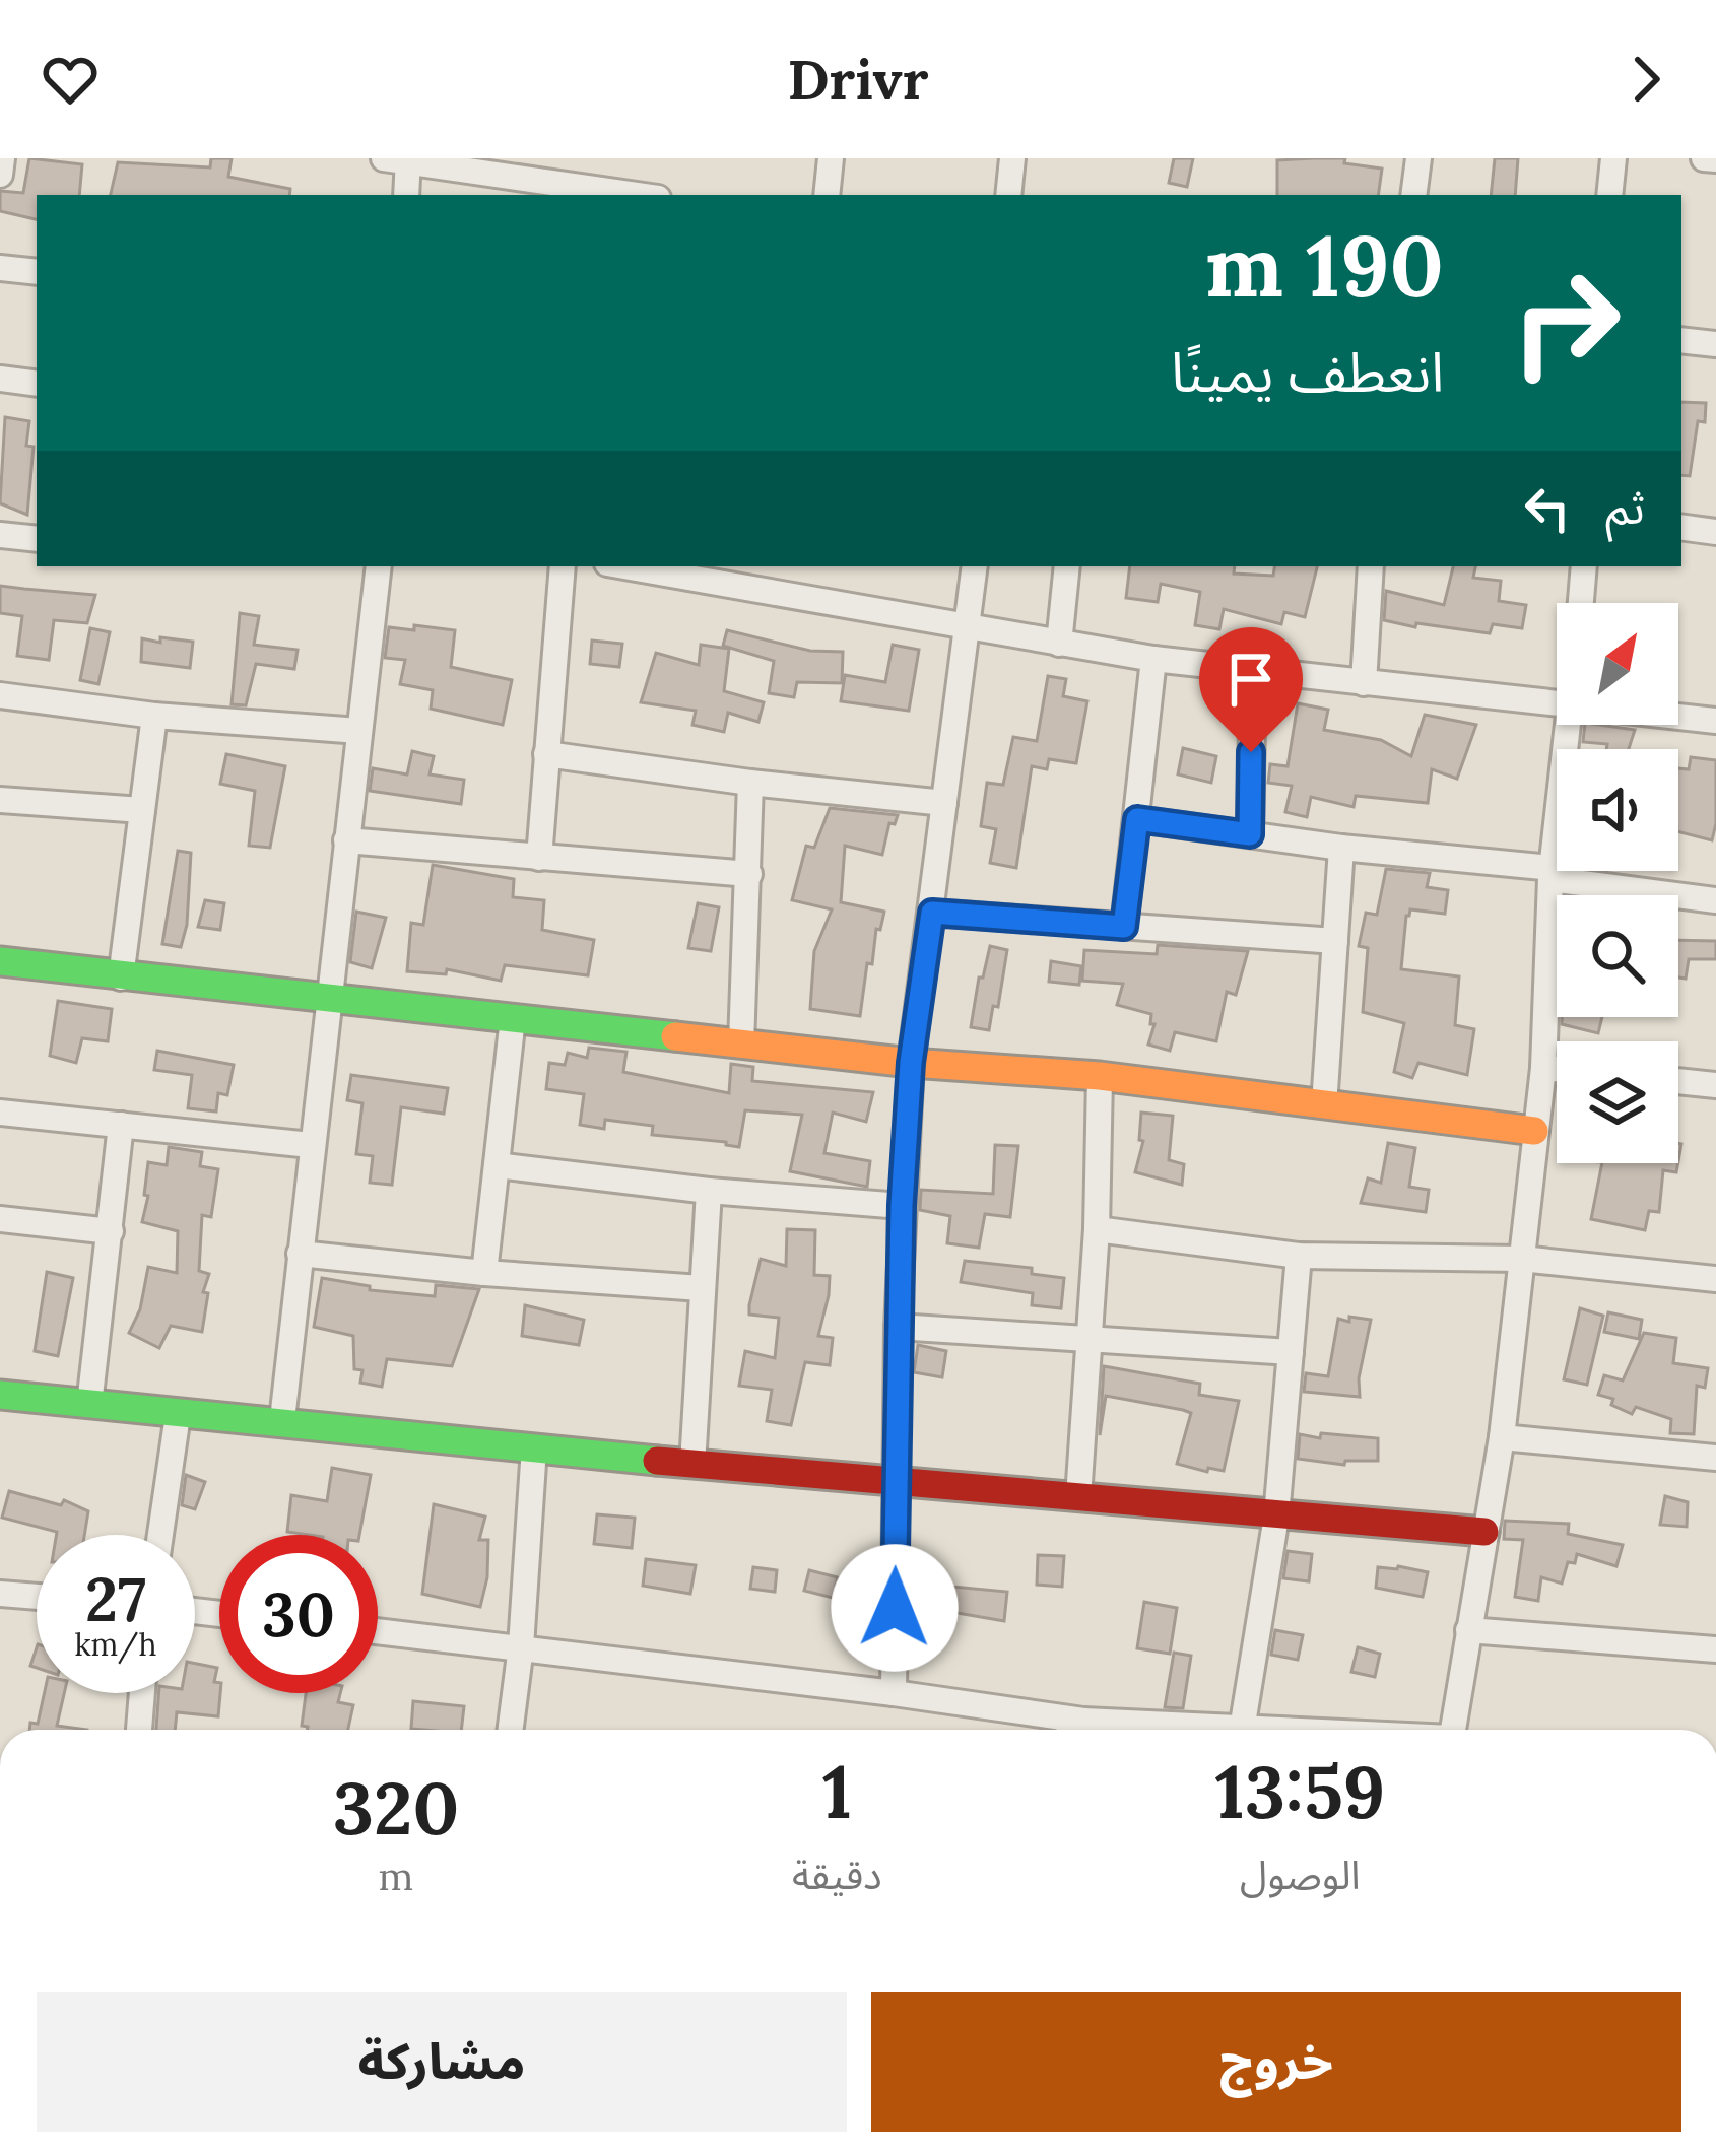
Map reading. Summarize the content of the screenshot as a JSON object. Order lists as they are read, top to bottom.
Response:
{
  "north": "top right",
  "page": {
    "header": "Drivr",
    "turn": ["190 m", "انعطف يمينًا"],
    "then": "ثم",
    "speed": "27 km/h",
    "limit": "30",
    "eta": [
      "13:59",
      "الوصول",
      "1",
      "دقيقة",
      "320",
      "m"
    ],
    "buttons": ["خروج", "مشاركة"]
  }
}
